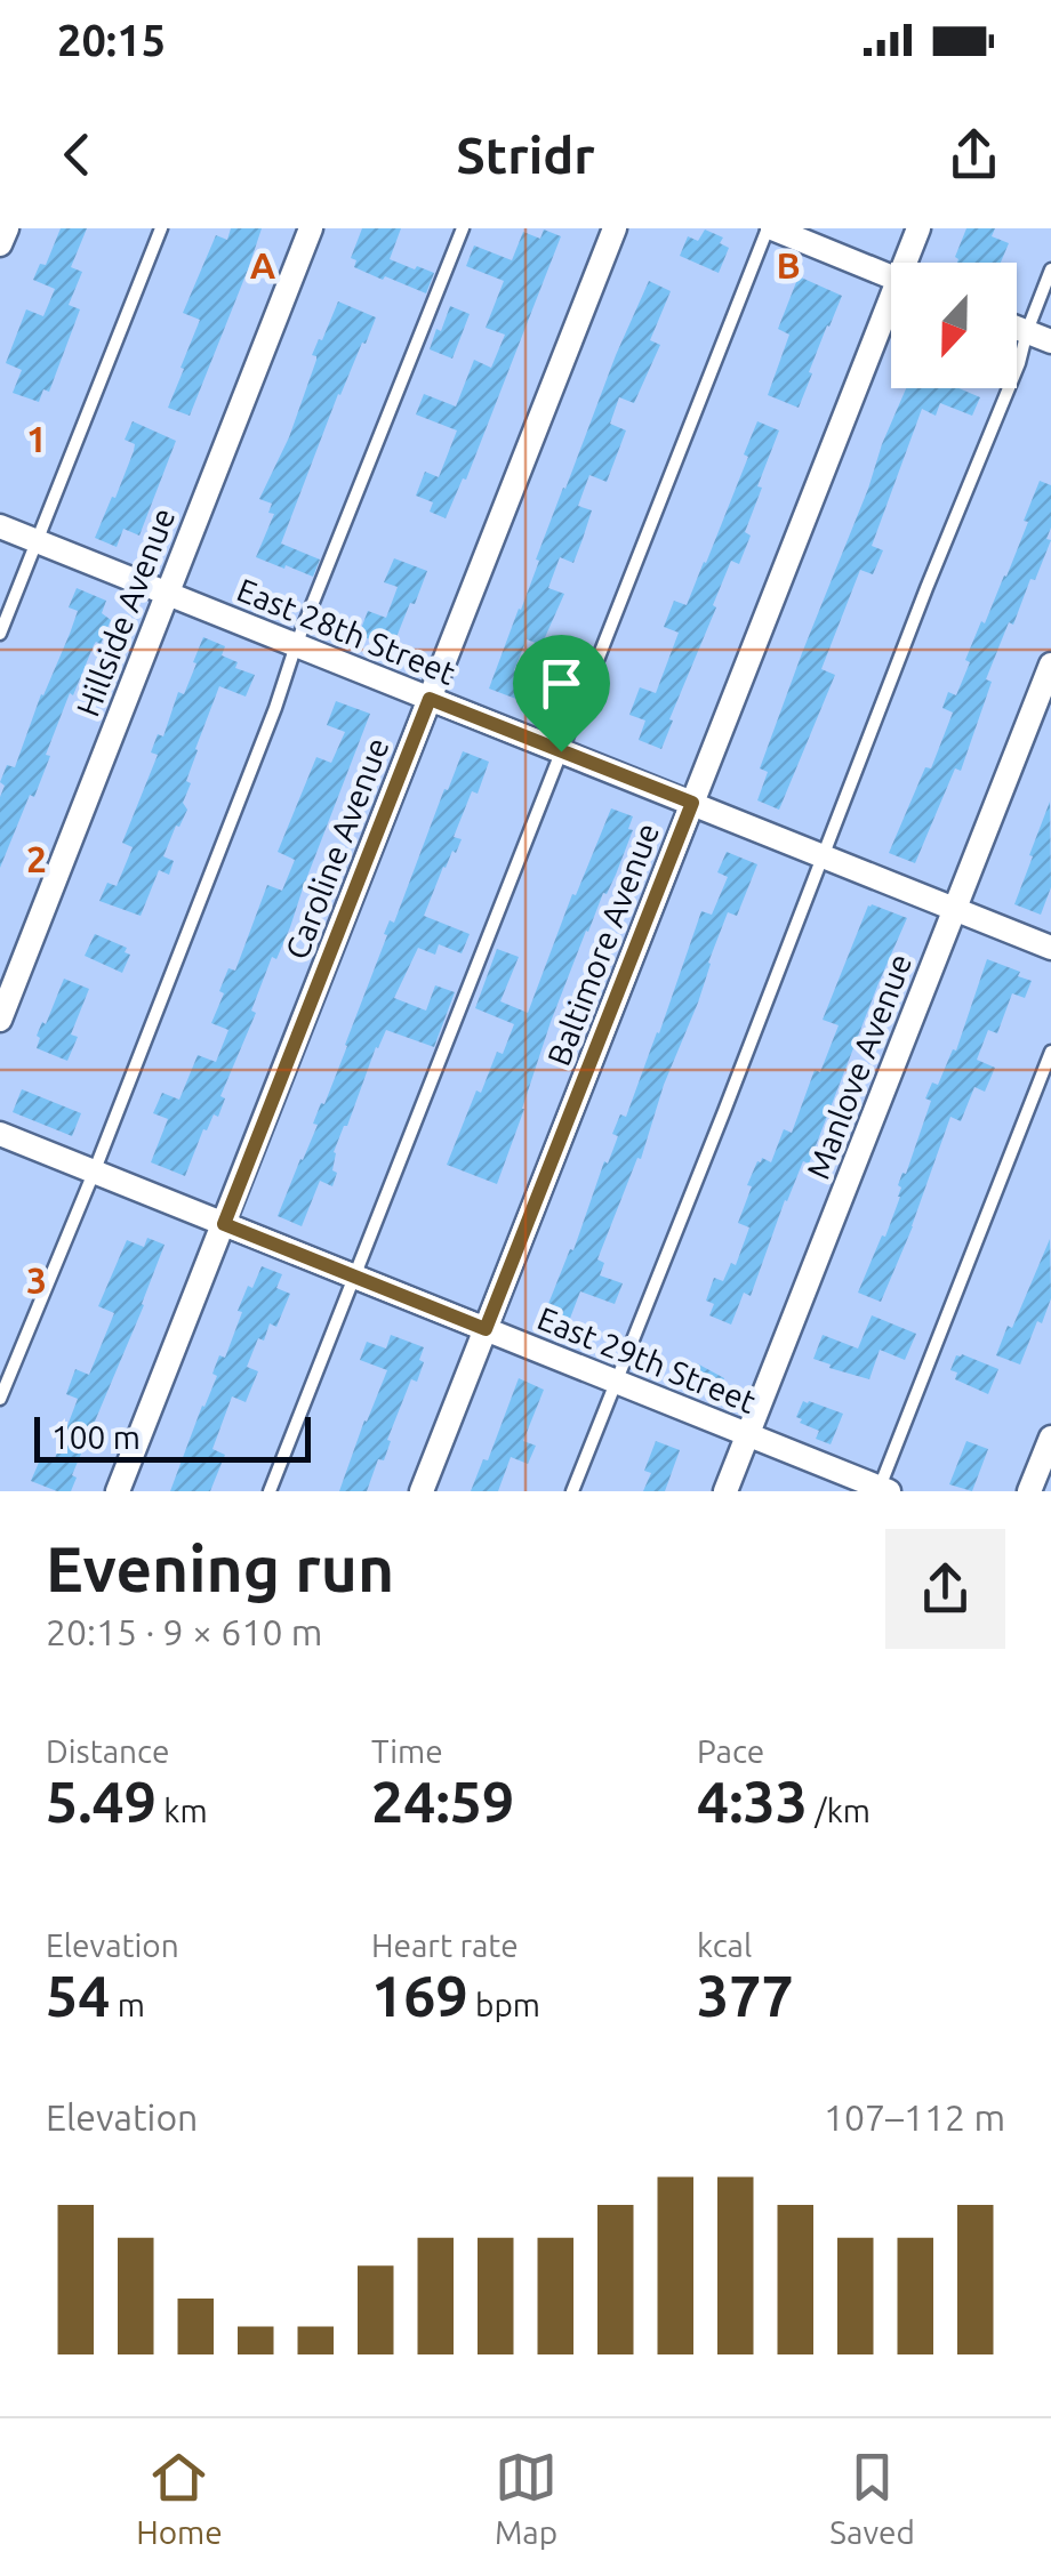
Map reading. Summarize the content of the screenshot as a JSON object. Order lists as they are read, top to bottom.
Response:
{
  "streets": {
    "street": [
      "Hillside Avenue",
      "East 28th Street",
      "Caroline Avenue",
      "Baltimore Avenue",
      "Manlove Avenue",
      "East 29th Street"
    ]
  },
  "crossings": [
    ["Hillside Avenue", "East 28th Street"],
    ["East 28th Street", "Caroline Avenue"],
    ["East 28th Street", "Baltimore Avenue"],
    ["East 28th Street", "Manlove Avenue"],
    ["Caroline Avenue", "East 29th Street"],
    ["Baltimore Avenue", "East 29th Street"],
    ["Manlove Avenue", "East 29th Street"]
  ],
  "scale_bar": "100 m",
  "north": "bottom",
  "page": {
    "status": "20:15",
    "header": "Stridr",
    "scale": "100 m",
    "heading": ["Evening run", "20:15 · 9 × 610 m"],
    "stats": [
      ["Distance", "5.49 km"],
      ["Time", "24:59"],
      ["Pace", "4:33 /km"],
      ["Elevation", "54 m"],
      ["Heart rate", "169 bpm"],
      ["kcal", "377"]
    ],
    "chart": ["Elevation", "107–112 m"],
    "tabs": ["Home", "Map", "Saved"]
  },
  "grid": {
    "columns": ["A", "B"],
    "rows": ["1", "2", "3"]
  }
}
